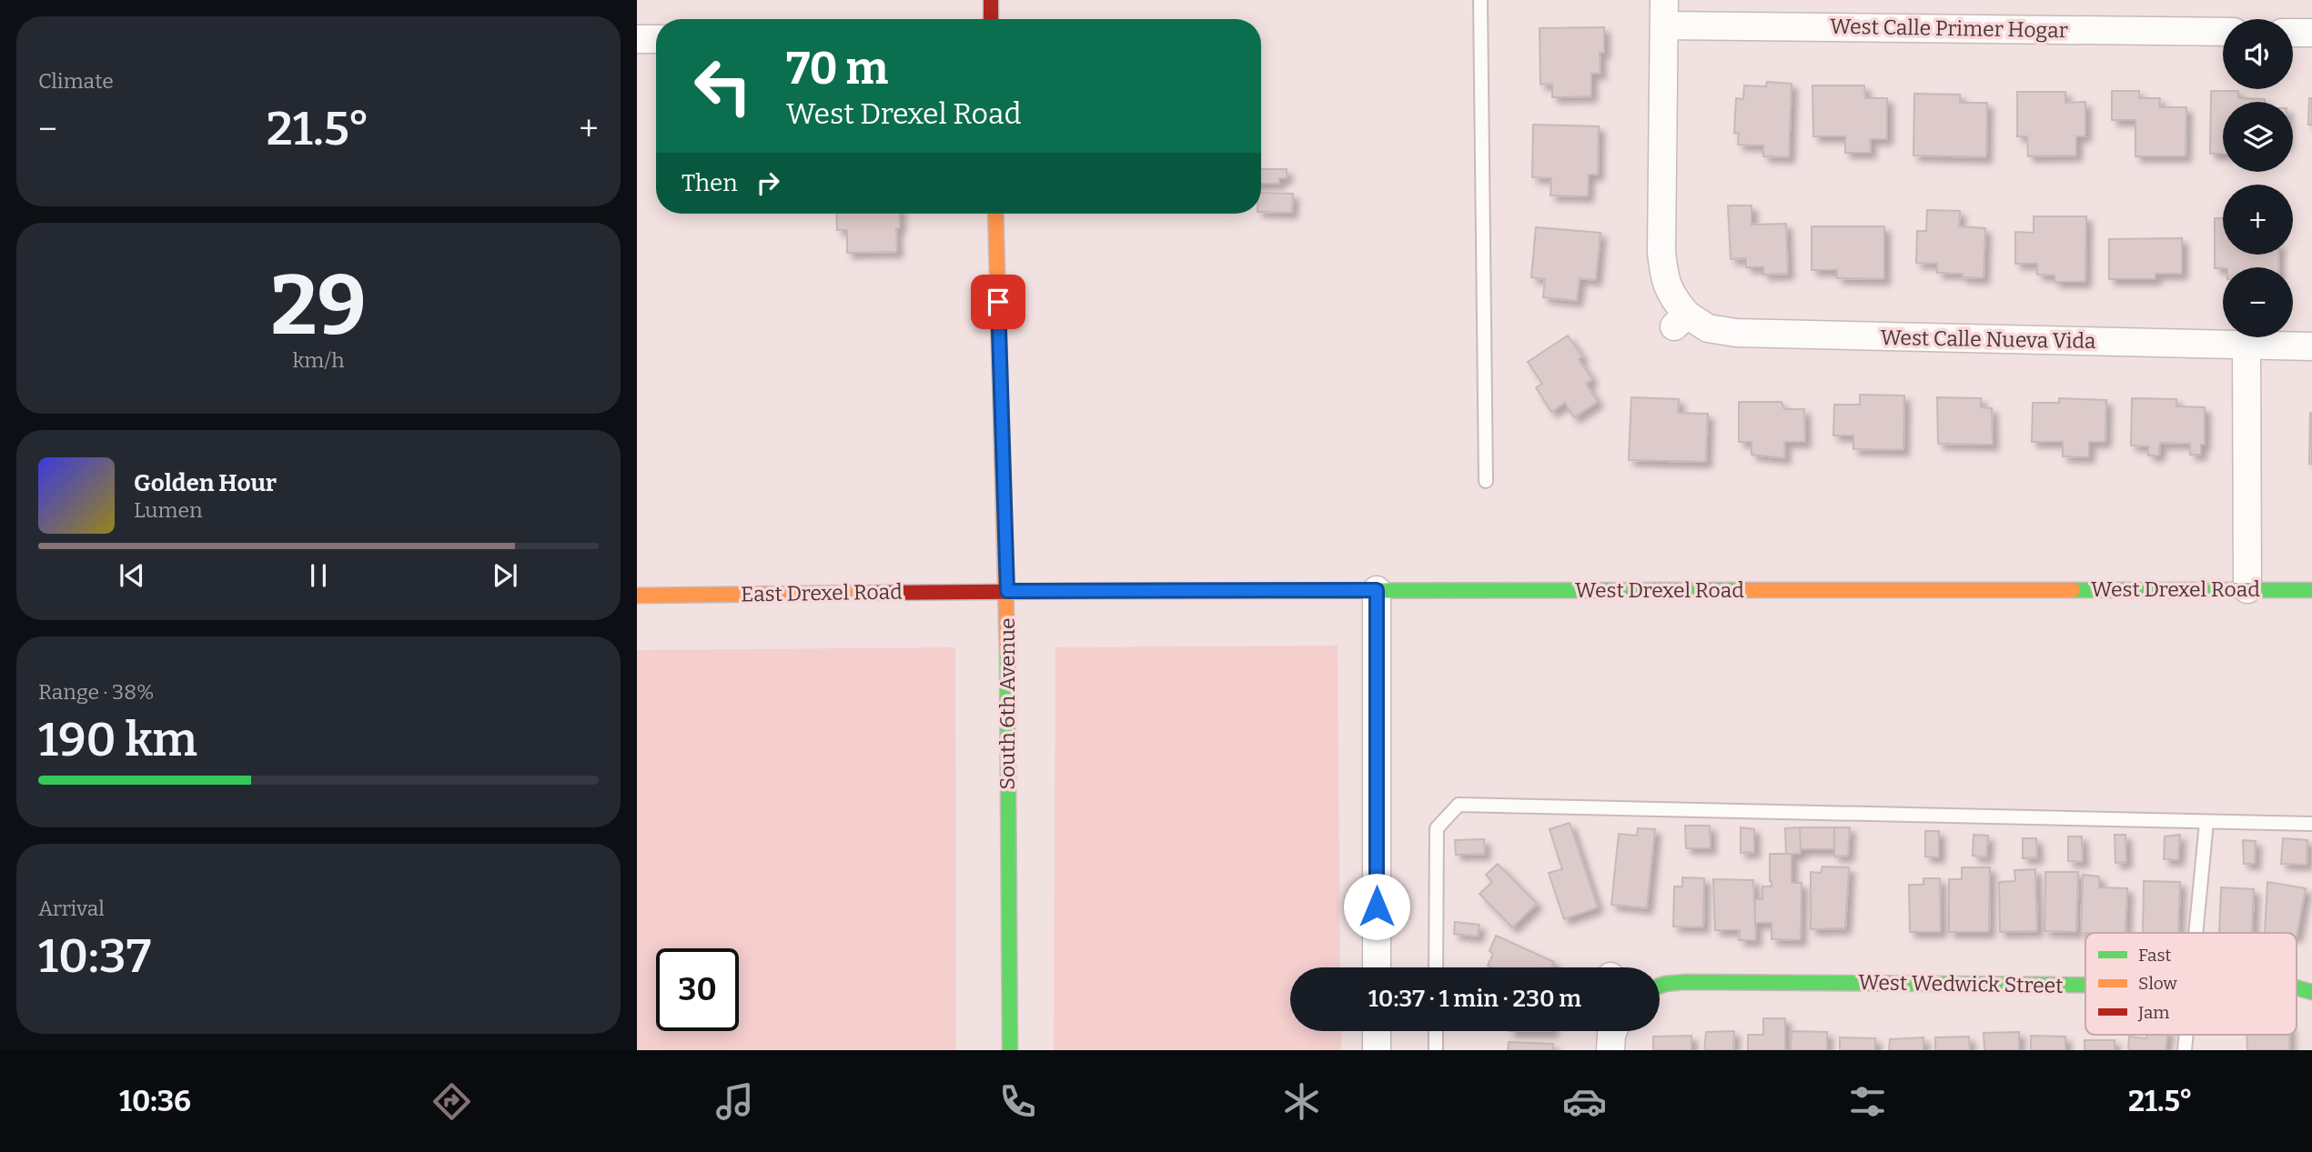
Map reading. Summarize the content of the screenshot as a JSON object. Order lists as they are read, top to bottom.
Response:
{
  "streets": {
    "street": [
      "West Calle Primer Hogar",
      "West Calle Nueva Vida",
      "West Drexel Road",
      "East Drexel Road",
      "South 6th Avenue",
      "West Wedwick Street"
    ]
  },
  "crossings": [
    ["West Calle Primer Hogar", "West Calle Nueva Vida"],
    ["West Drexel Road", "East Drexel Road"],
    ["West Drexel Road", "South 6th Avenue"],
    ["East Drexel Road", "South 6th Avenue"]
  ],
  "legend": ["Fast", "Slow", "Jam"],
  "page": {
    "tile": [
      "Climate",
      ["29", "km/h"],
      ["Range · 38%", "190 km"],
      ["Arrival", "10:37"]
    ],
    "map_buttons": ["+", "−"],
    "turn": ["70 m", "West Drexel Road"],
    "heat": ["−", "21.5°", "+"],
    "then": "Then",
    "song": ["Golden Hour", "Lumen"],
    "limit": "30",
    "trip": "10:37 · 1 min · 230 m",
    "tabs": ["10:36", "21.5°"]
  }
}
